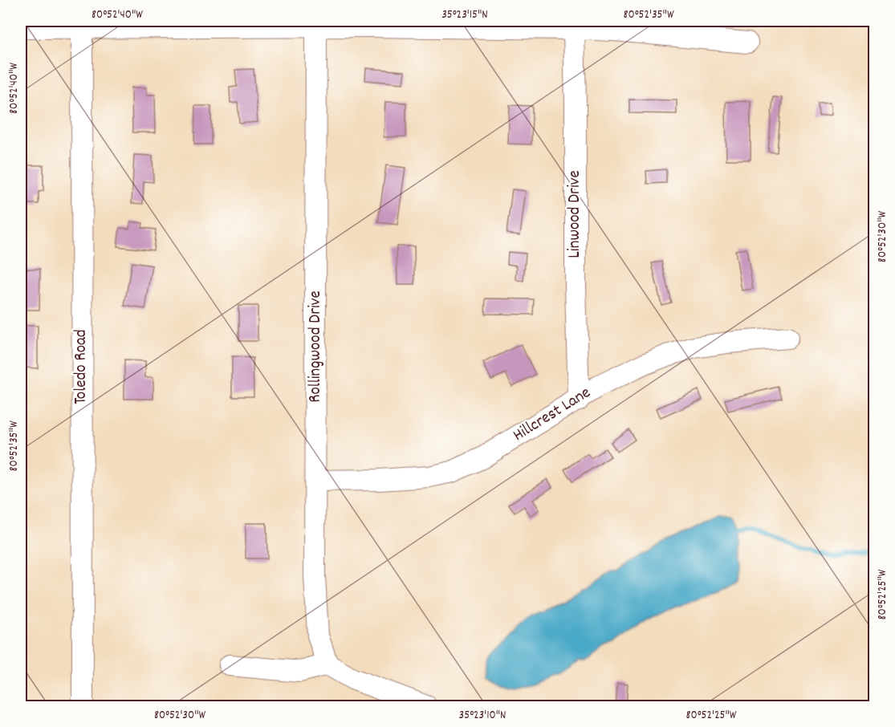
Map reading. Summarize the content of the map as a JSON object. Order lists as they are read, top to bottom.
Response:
{
  "streets": {
    "street": [
      "Linwood Drive",
      "Rollingwood Drive",
      "Toledo Road",
      "Hillcrest Lane"
    ]
  },
  "crossings": [
    ["Linwood Drive", "Hillcrest Lane"],
    ["Rollingwood Drive", "Hillcrest Lane"]
  ],
  "coordinates": [
    "80°52'40\"W",
    "35°23'15\"N",
    "80°52'35\"W",
    "80°52'30\"W",
    "80°52'25\"W",
    "35°23'10\"N"
  ]
}
